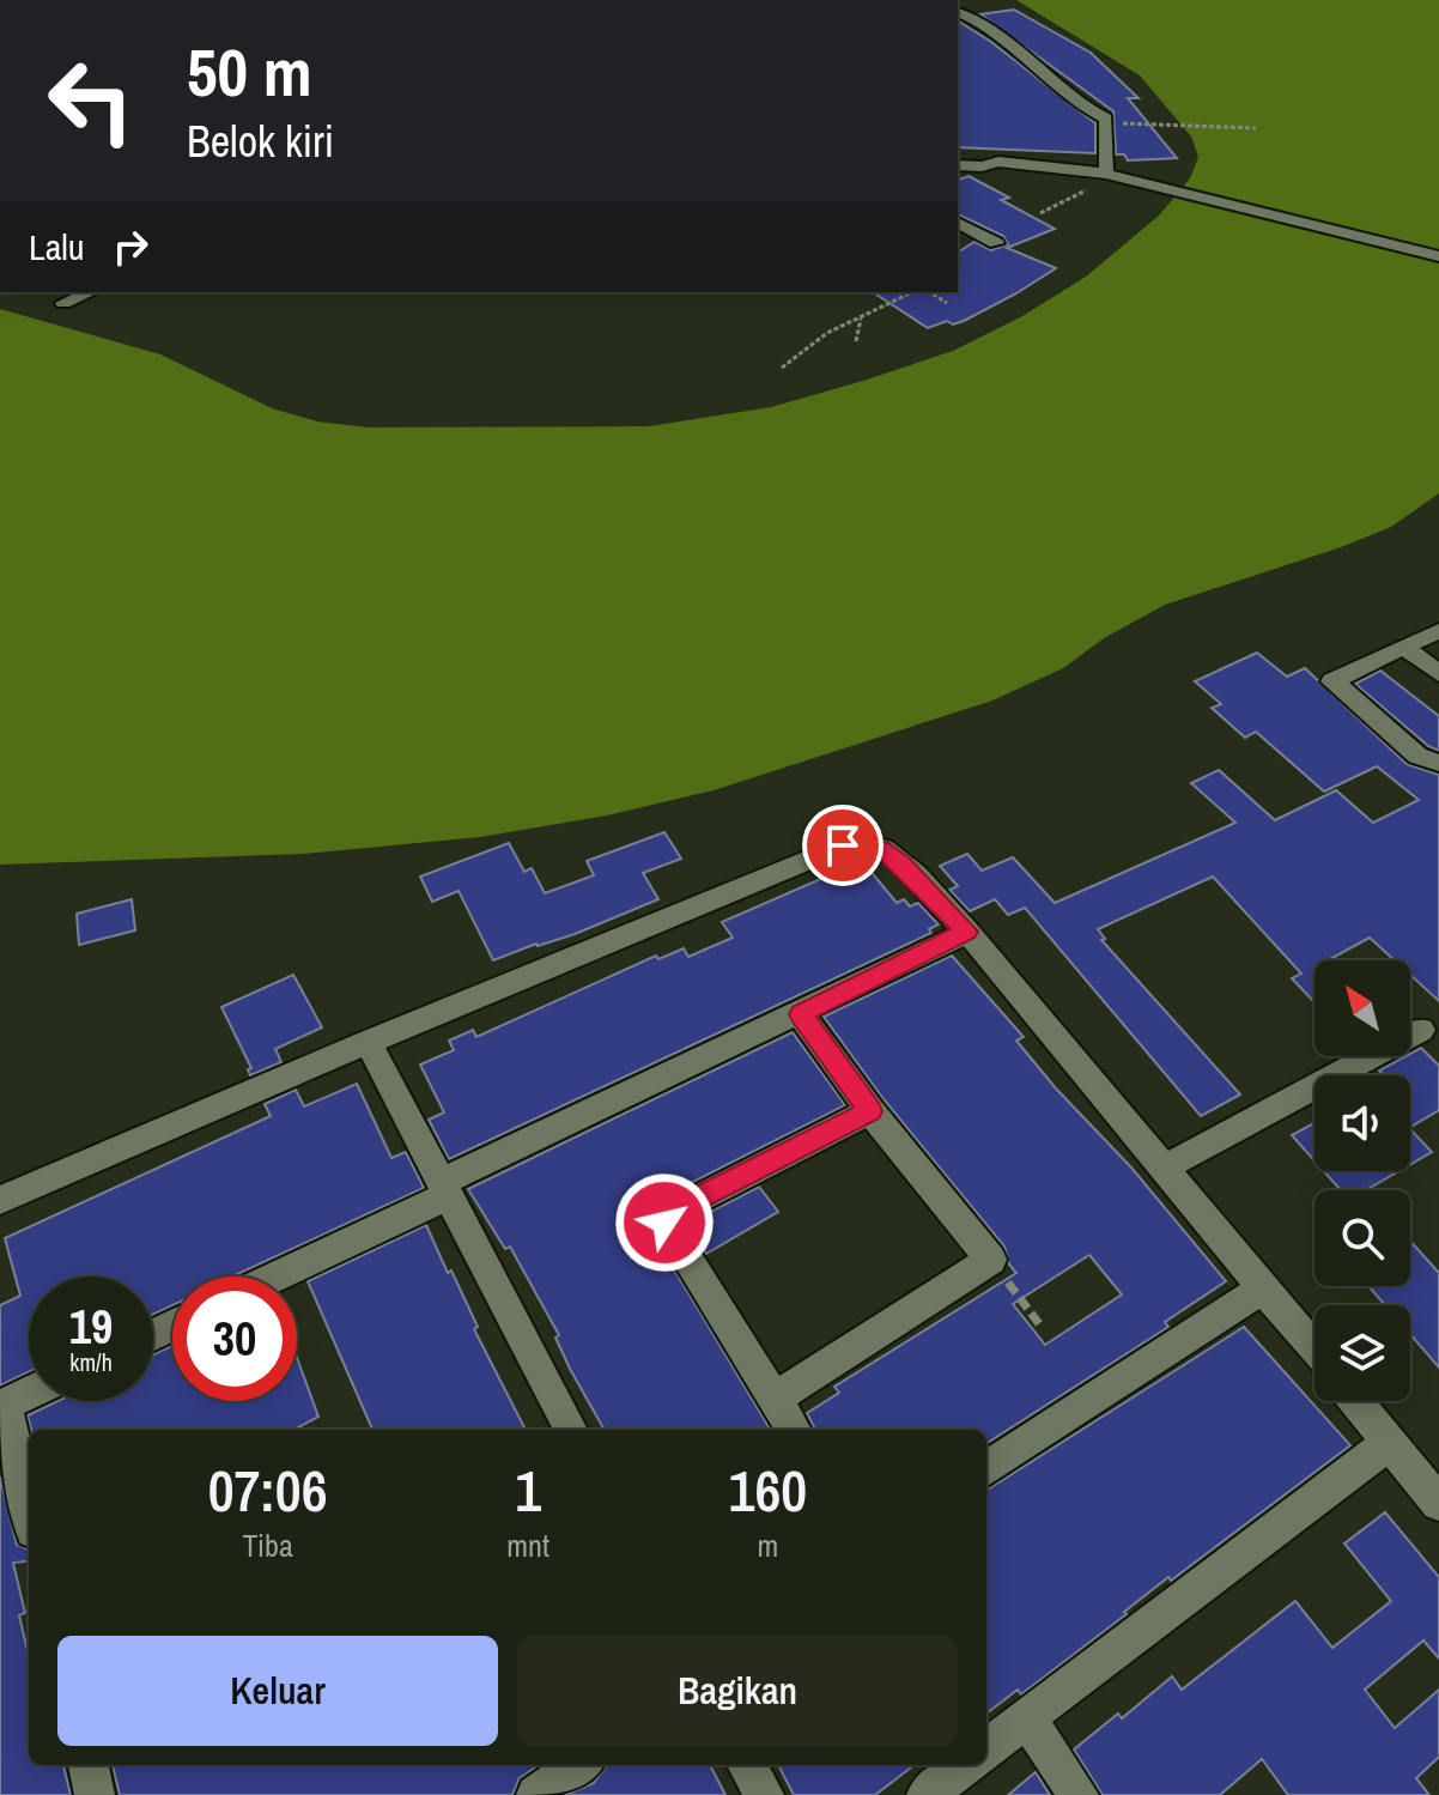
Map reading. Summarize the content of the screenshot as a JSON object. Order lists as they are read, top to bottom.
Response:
{
  "north": "top left",
  "page": {
    "turn": ["50 m", "Belok kiri"],
    "then": "Lalu",
    "speed": "19 km/h",
    "limit": "30",
    "eta": [
      "07:06",
      "Tiba",
      "1",
      "mnt",
      "160",
      "m"
    ],
    "buttons": ["Keluar", "Bagikan"]
  }
}
